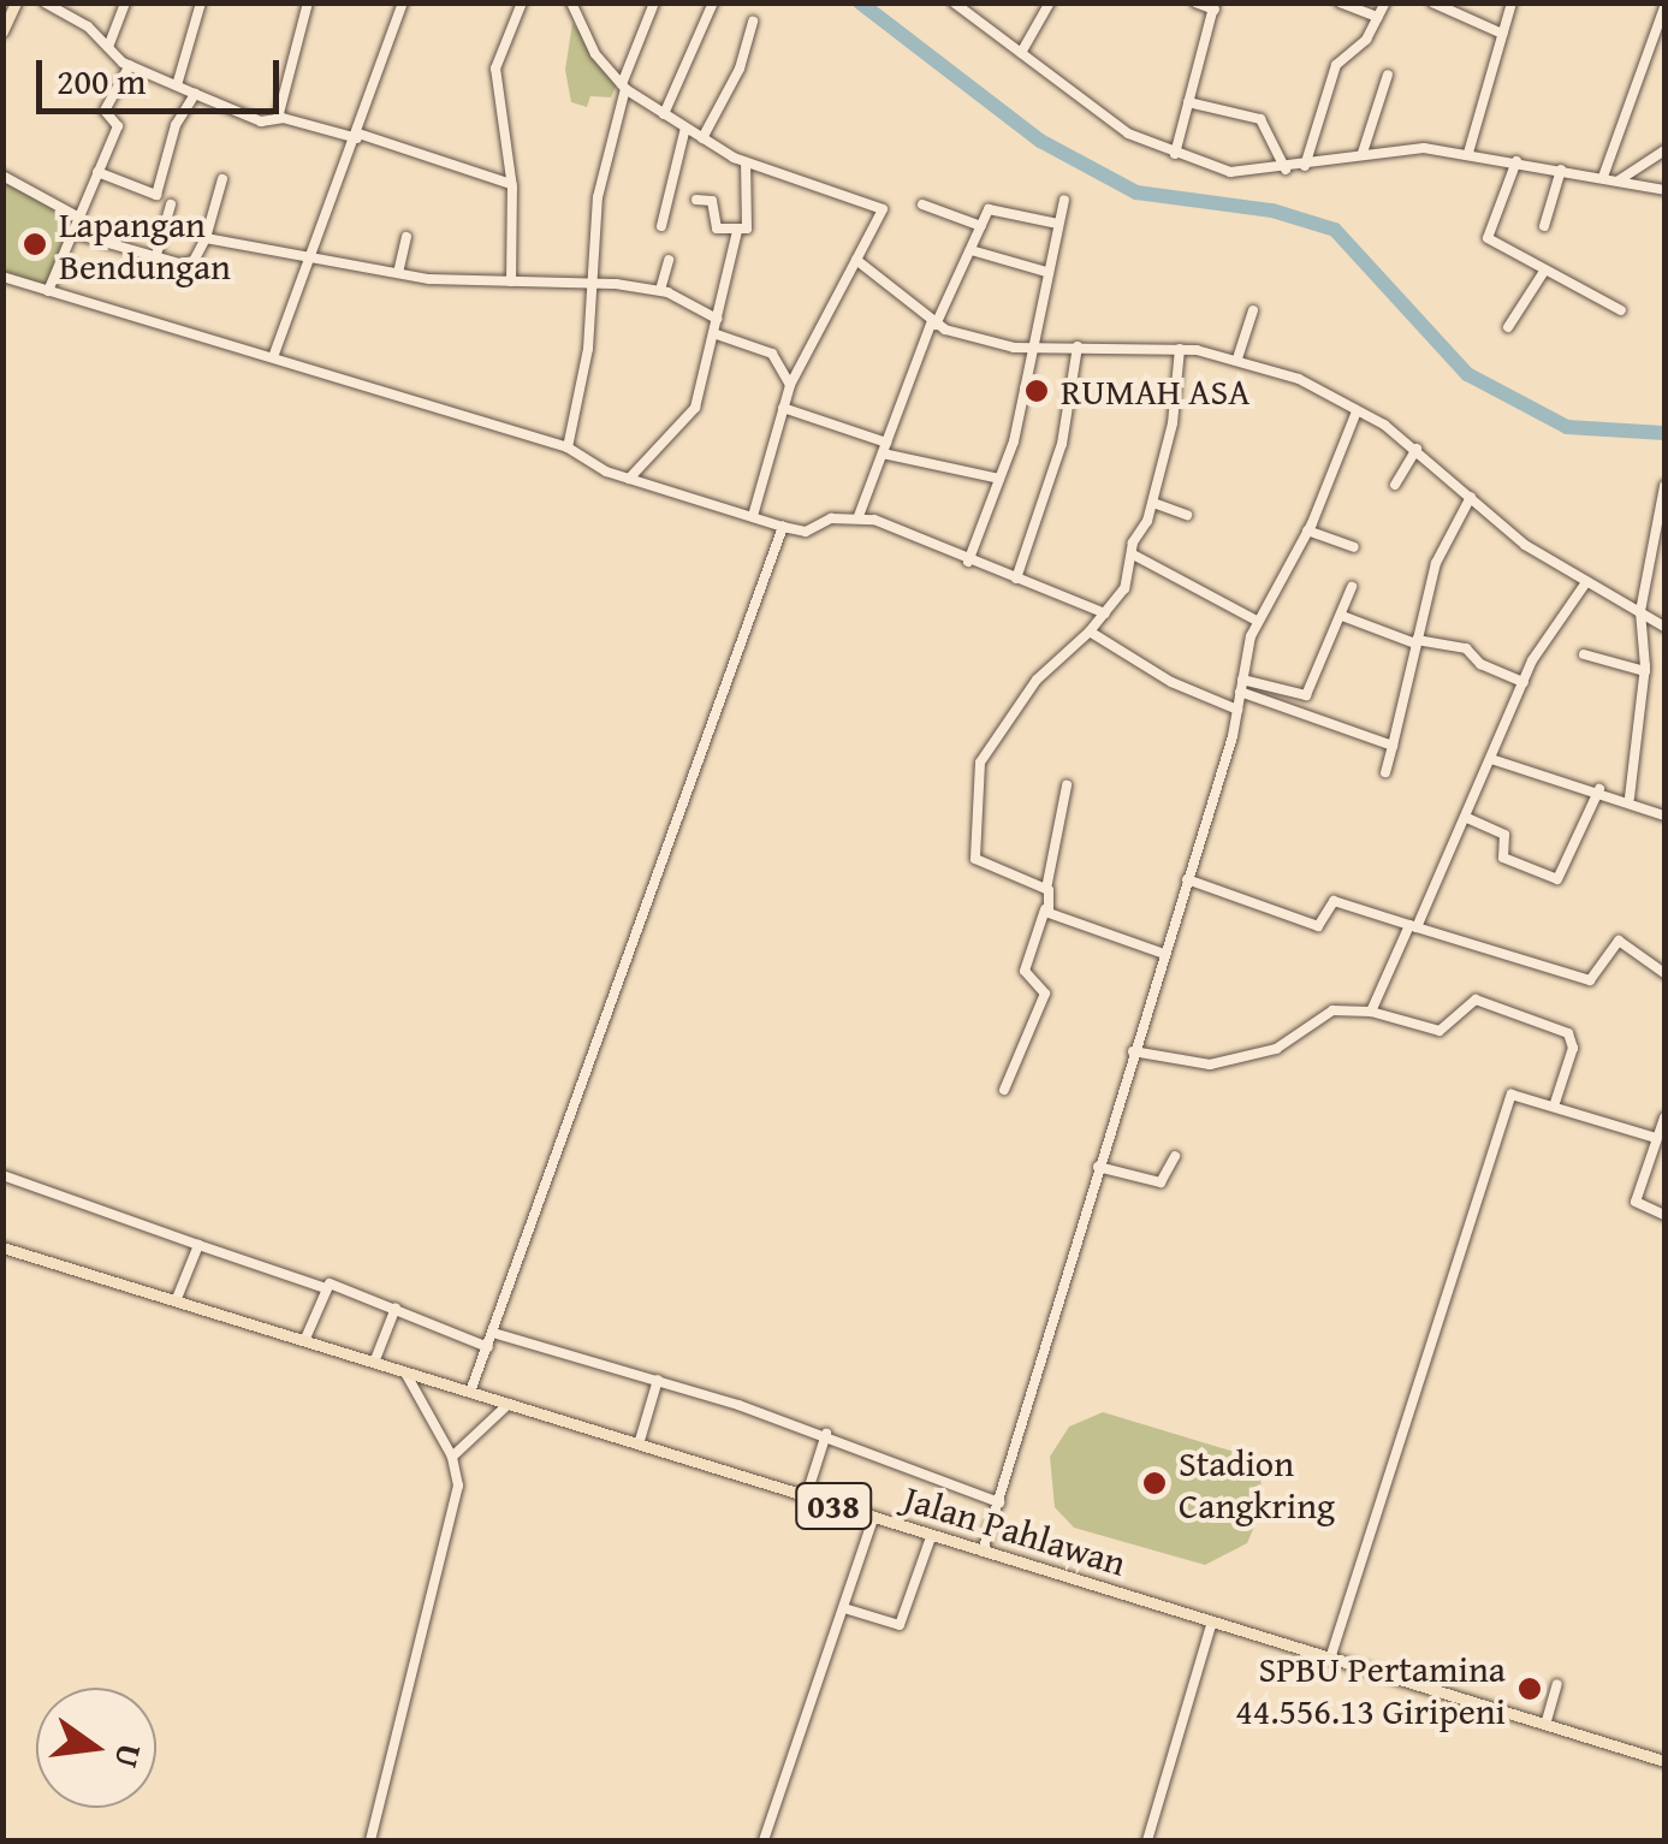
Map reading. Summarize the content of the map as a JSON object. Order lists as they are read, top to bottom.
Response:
{
  "streets": {
    "main road": ["038", "Jalan Pahlawan"]
  },
  "places": [
    "Lapangan Bendungan",
    "RUMAH ASA",
    "Stadion Cangkring",
    "SPBU Pertamina 44.556.13 Giripeni"
  ],
  "scale_bar": "200 m",
  "north": "right"
}
